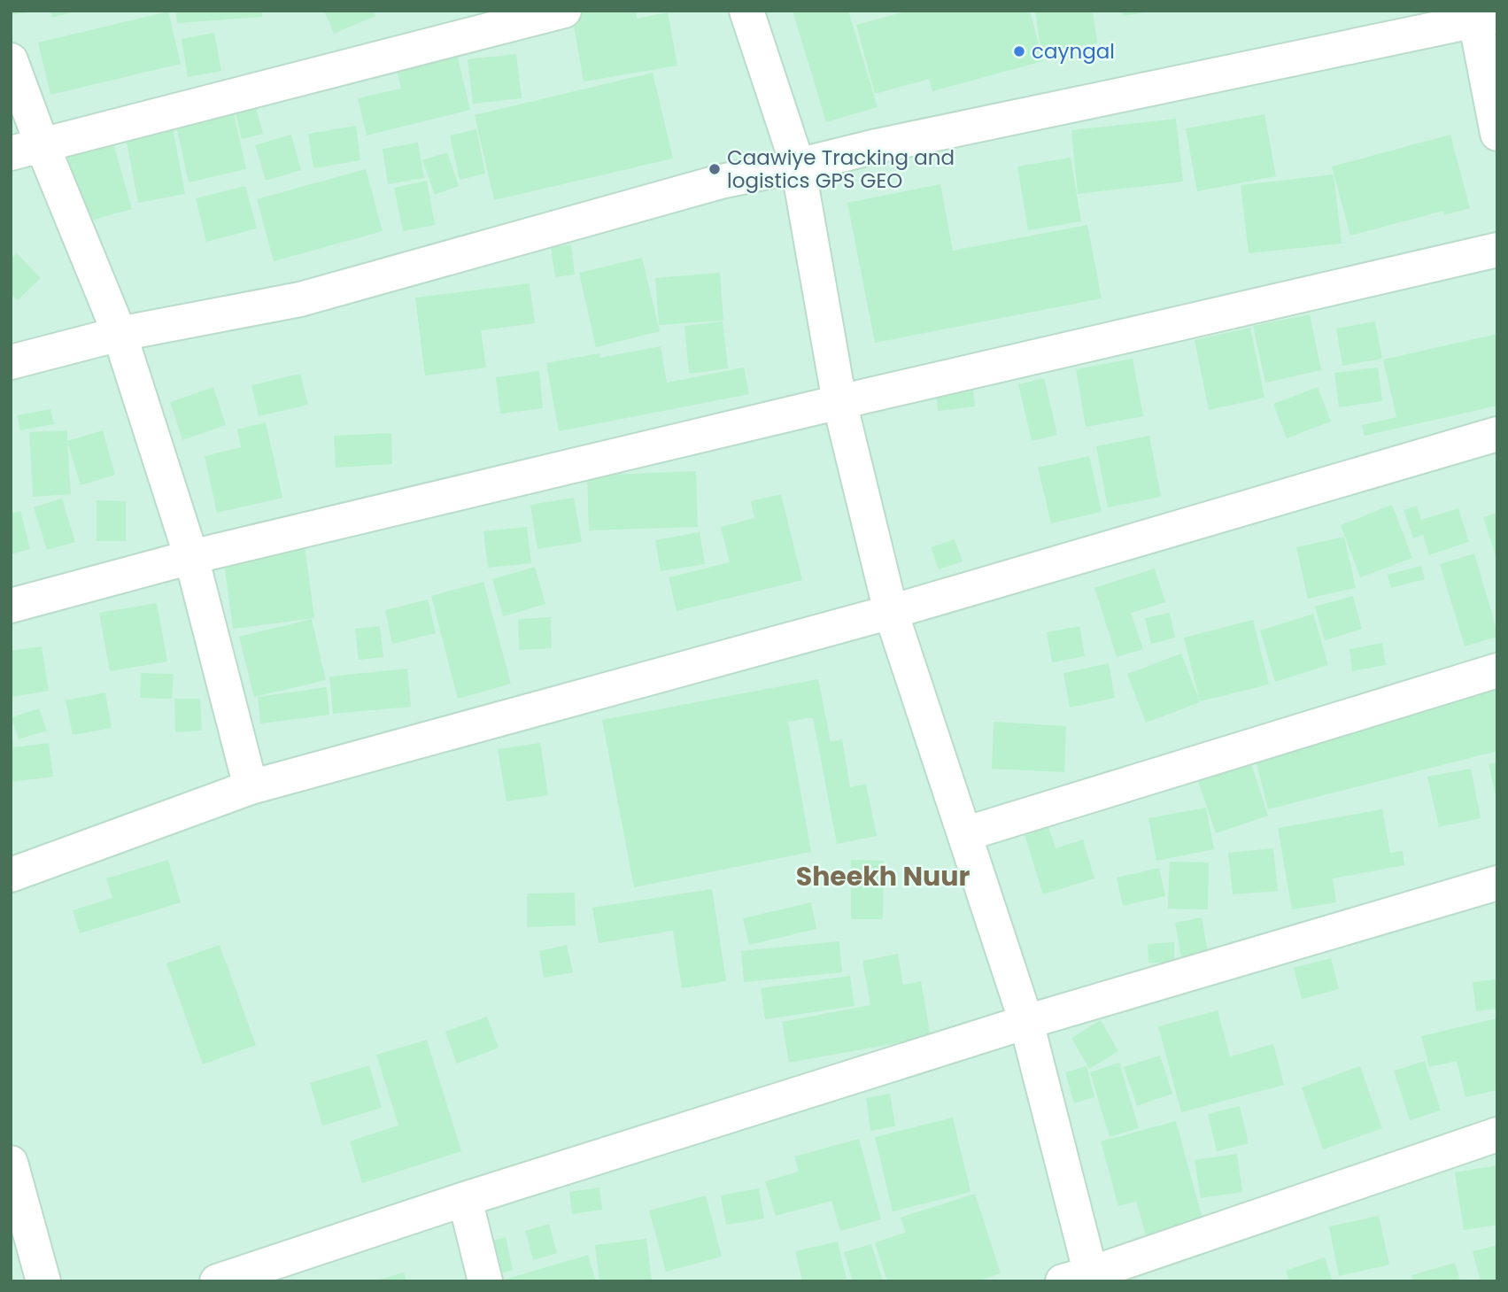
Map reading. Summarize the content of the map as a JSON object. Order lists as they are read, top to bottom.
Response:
{
  "districts": ["Sheekh Nuur"],
  "places": ["cayngal", "Caawiye Tracking and logistics GPS GEO"]
}
